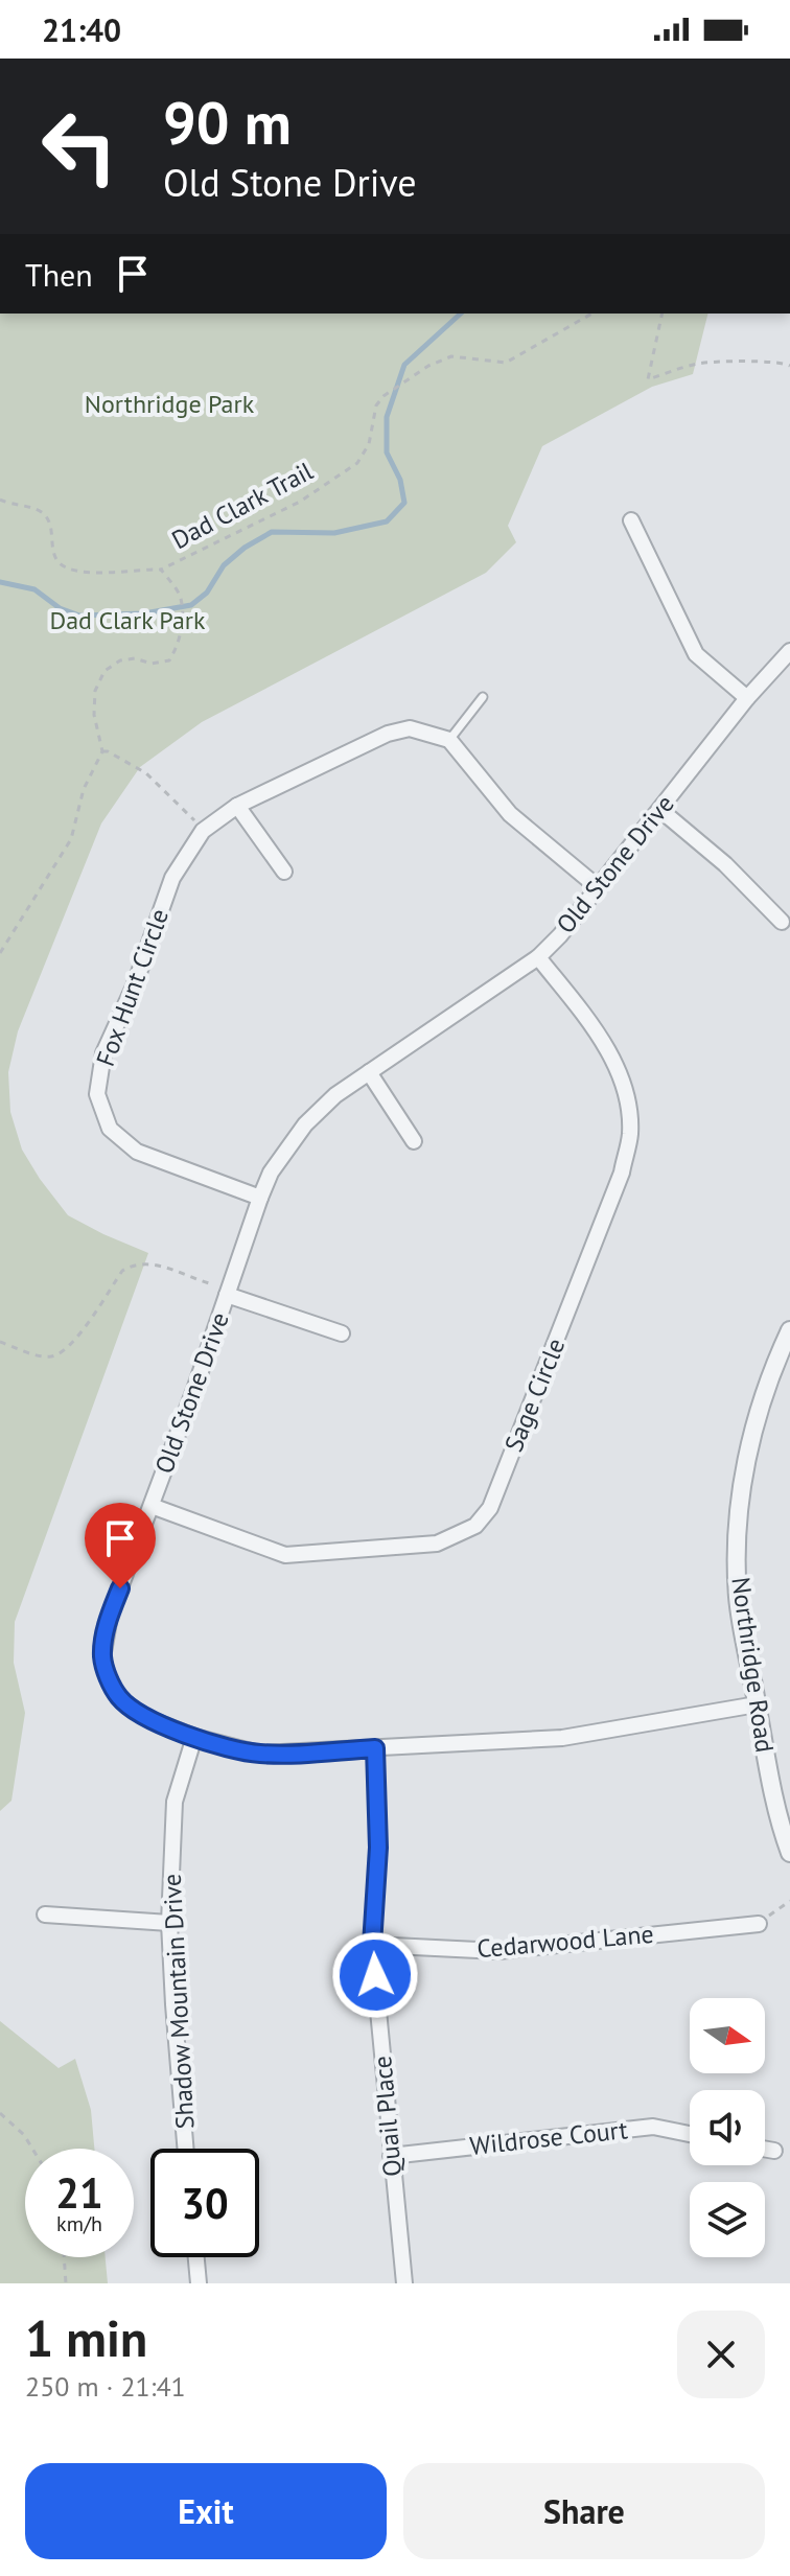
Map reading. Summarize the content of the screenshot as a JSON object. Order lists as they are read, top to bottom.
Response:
{
  "streets": {
    "street": [
      "Old Stone Drive",
      "Fox Hunt Circle",
      "Sage Circle",
      "Northridge Road",
      "Cedarwood Lane",
      "Shadow Mountain Drive",
      "Quail Place",
      "Wildrose Court"
    ],
    "path": ["Dad Clark Trail"]
  },
  "crossings": [
    ["Old Stone Drive", "Fox Hunt Circle"],
    ["Old Stone Drive", "Sage Circle"],
    ["Old Stone Drive", "Northridge Road"],
    ["Old Stone Drive", "Shadow Mountain Drive"],
    ["Old Stone Drive", "Quail Place"],
    ["Cedarwood Lane", "Quail Place"],
    ["Quail Place", "Wildrose Court"]
  ],
  "parks": ["Northridge Park", "Dad Clark Park"],
  "north": "right",
  "page": {
    "status": "21:40",
    "turn": ["90 m", "Old Stone Drive"],
    "then": "Then",
    "speed": "21 km/h",
    "limit": "30",
    "heading": ["1 min", "250 m · 21:41"],
    "buttons": ["Exit", "Share"]
  }
}
